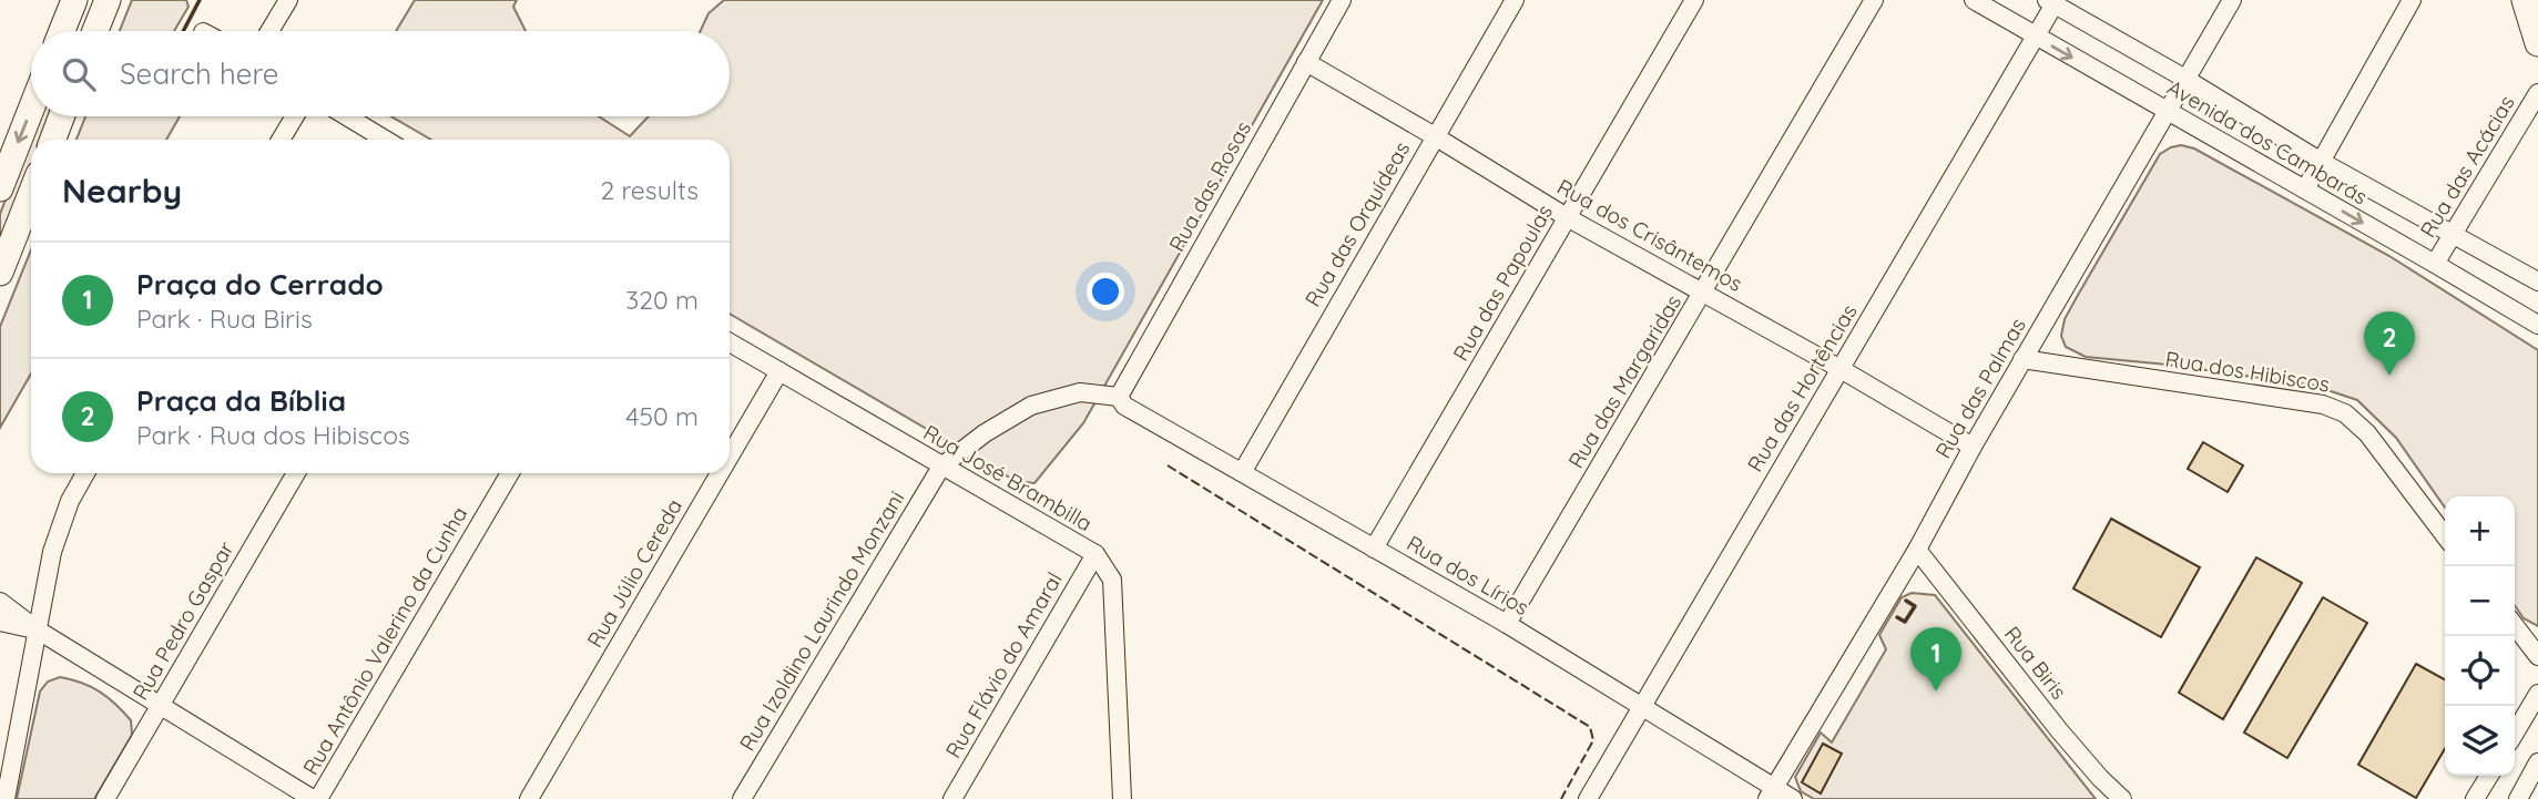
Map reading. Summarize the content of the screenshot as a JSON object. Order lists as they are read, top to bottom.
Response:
{
  "streets": {
    "street": [
      "Avenida dos Cambarás",
      "Rua das Acácias",
      "Rua das Rosas",
      "Rua das Orquídeas",
      "Rua dos Crisântemos",
      "Rua das Papoulas",
      "Rua dos Hibiscos",
      "Rua das Margaridas",
      "Rua das Hortências",
      "Rua das Palmas",
      "Rua José Brambilla",
      "Rua Júlio Cereda",
      "Rua dos Lírios",
      "Rua Pedro Gaspar",
      "Rua Izoldino Laurindo Monzani",
      "Rua Antônio Valerino da Cunha",
      "Rua Biris",
      "Rua Flávio do Amaral"
    ]
  },
  "crossings": [
    ["Avenida dos Cambarás", "Rua das Acácias"],
    ["Avenida dos Cambarás", "Rua das Hortências"],
    ["Avenida dos Cambarás", "Rua das Palmas"],
    ["Rua das Rosas", "Rua dos Crisântemos"],
    ["Rua das Rosas", "Rua dos Lírios"],
    ["Rua das Orquídeas", "Rua dos Crisântemos"],
    ["Rua das Orquídeas", "Rua dos Lírios"],
    ["Rua dos Crisântemos", "Rua das Papoulas"],
    ["Rua dos Crisântemos", "Rua das Margaridas"],
    ["Rua dos Crisântemos", "Rua das Hortências"],
    ["Rua dos Crisântemos", "Rua das Palmas"],
    ["Rua das Papoulas", "Rua dos Lírios"],
    ["Rua dos Hibiscos", "Rua das Palmas"],
    ["Rua das Margaridas", "Rua dos Lírios"],
    ["Rua das Hortências", "Rua dos Lírios"],
    ["Rua das Palmas", "Rua dos Lírios"],
    ["Rua das Palmas", "Rua Biris"],
    ["Rua José Brambilla", "Rua Júlio Cereda"],
    ["Rua José Brambilla", "Rua Izoldino Laurindo Monzani"],
    ["Rua José Brambilla", "Rua Flávio do Amaral"]
  ],
  "page": {
    "search": "Search here",
    "heading": ["Nearby", "2 results"],
    "list": [
      {
        "mark": "1",
        "name": "Praça do Cerrado",
        "note": "Park · Rua Biris",
        "value": "320 m"
      },
      {
        "mark": "2",
        "name": "Praça da Bíblia",
        "note": "Park · Rua dos Hibiscos",
        "value": "450 m"
      }
    ],
    "pins": ["2", "1"],
    "map_buttons": ["+", "−"]
  }
}
